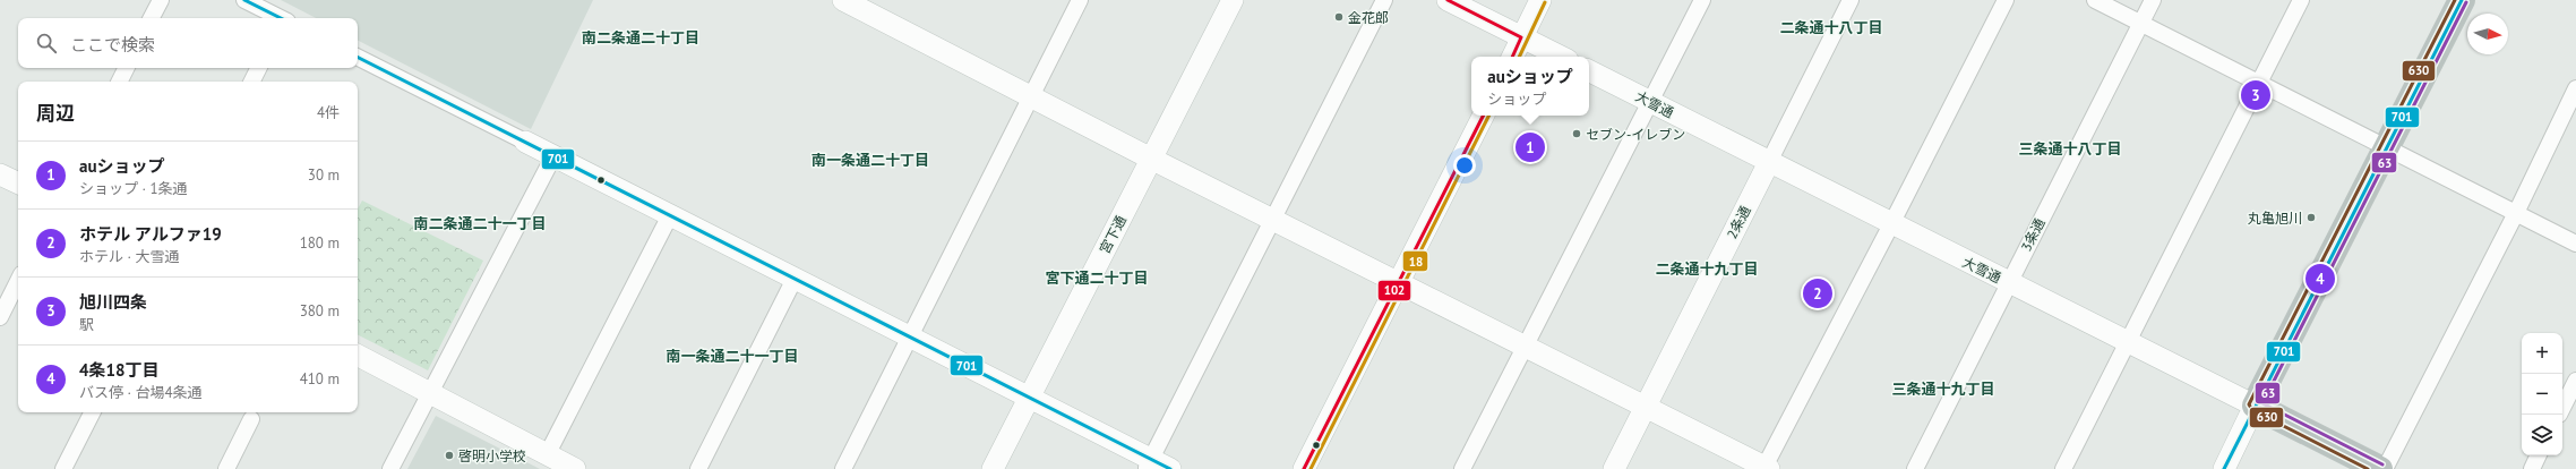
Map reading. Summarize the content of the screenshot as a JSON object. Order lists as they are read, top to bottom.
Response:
{
  "streets": {
    "highway": ["大雪通"],
    "street": ["2条通", "宮下通", "3条通"]
  },
  "crossings": [
    ["大雪通", "2条通"],
    ["大雪通", "3条通"]
  ],
  "districts": [
    "二条通十八丁目",
    "南二条通二十丁目",
    "三条通十八丁目",
    "南一条通二十丁目",
    "南二条通二十一丁目",
    "二条通十九丁目",
    "宮下通二十丁目",
    "南一条通二十一丁目",
    "三条通十九丁目"
  ],
  "places": [
    "金花郎",
    "セブン-イレブン",
    "丸亀旭川",
    "啓明小学校"
  ],
  "lines": [
    "transit line 701",
    "transit line 630",
    "transit line 102",
    "transit line 63",
    "transit line 18"
  ],
  "north": "right",
  "page": {
    "search": "ここで検索",
    "popup": ["auショップ", "ショップ"],
    "pins": [
      "3",
      "1",
      "4",
      "2"
    ],
    "heading": ["周辺", "4件"],
    "list": [
      {
        "mark": "1",
        "name": "auショップ",
        "note": "ショップ · 1条通",
        "value": "30 m"
      },
      {
        "mark": "2",
        "name": "ホテル アルファ19",
        "note": "ホテル · 大雪通",
        "value": "180 m"
      },
      {
        "mark": "3",
        "name": "旭川四条",
        "note": "駅",
        "value": "380 m"
      },
      {
        "mark": "4",
        "name": "4条18丁目",
        "note": "バス停 · 台場4条通",
        "value": "410 m"
      }
    ],
    "map_buttons": ["+", "−"]
  }
}
